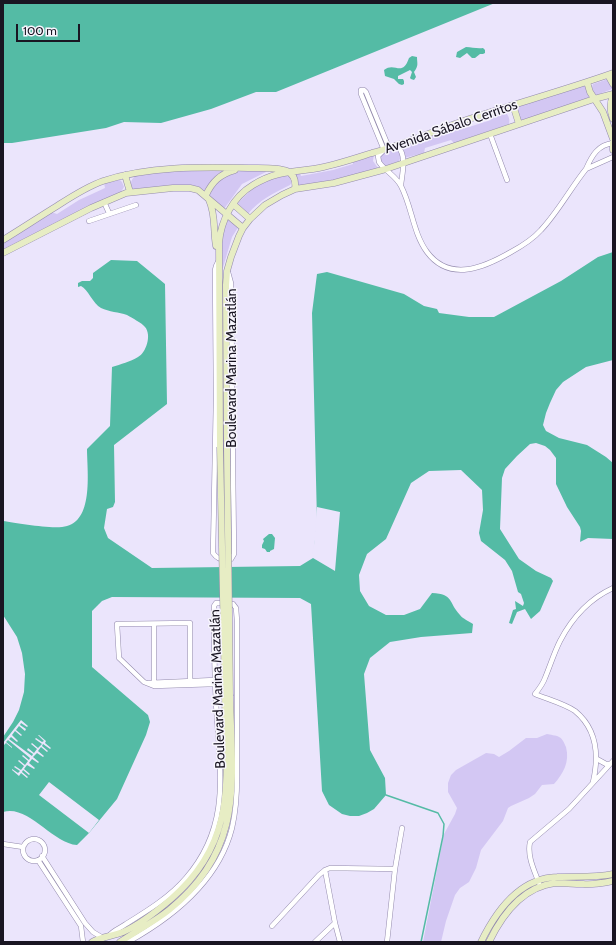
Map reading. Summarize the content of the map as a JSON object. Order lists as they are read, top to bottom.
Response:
{
  "streets": {
    "main road": ["Avenida Sábalo Cerritos", "Boulevard Marina Mazatlán"]
  },
  "crossings": [
    ["Avenida Sábalo Cerritos", "Boulevard Marina Mazatlán"]
  ],
  "scale_bar": "100 m"
}
